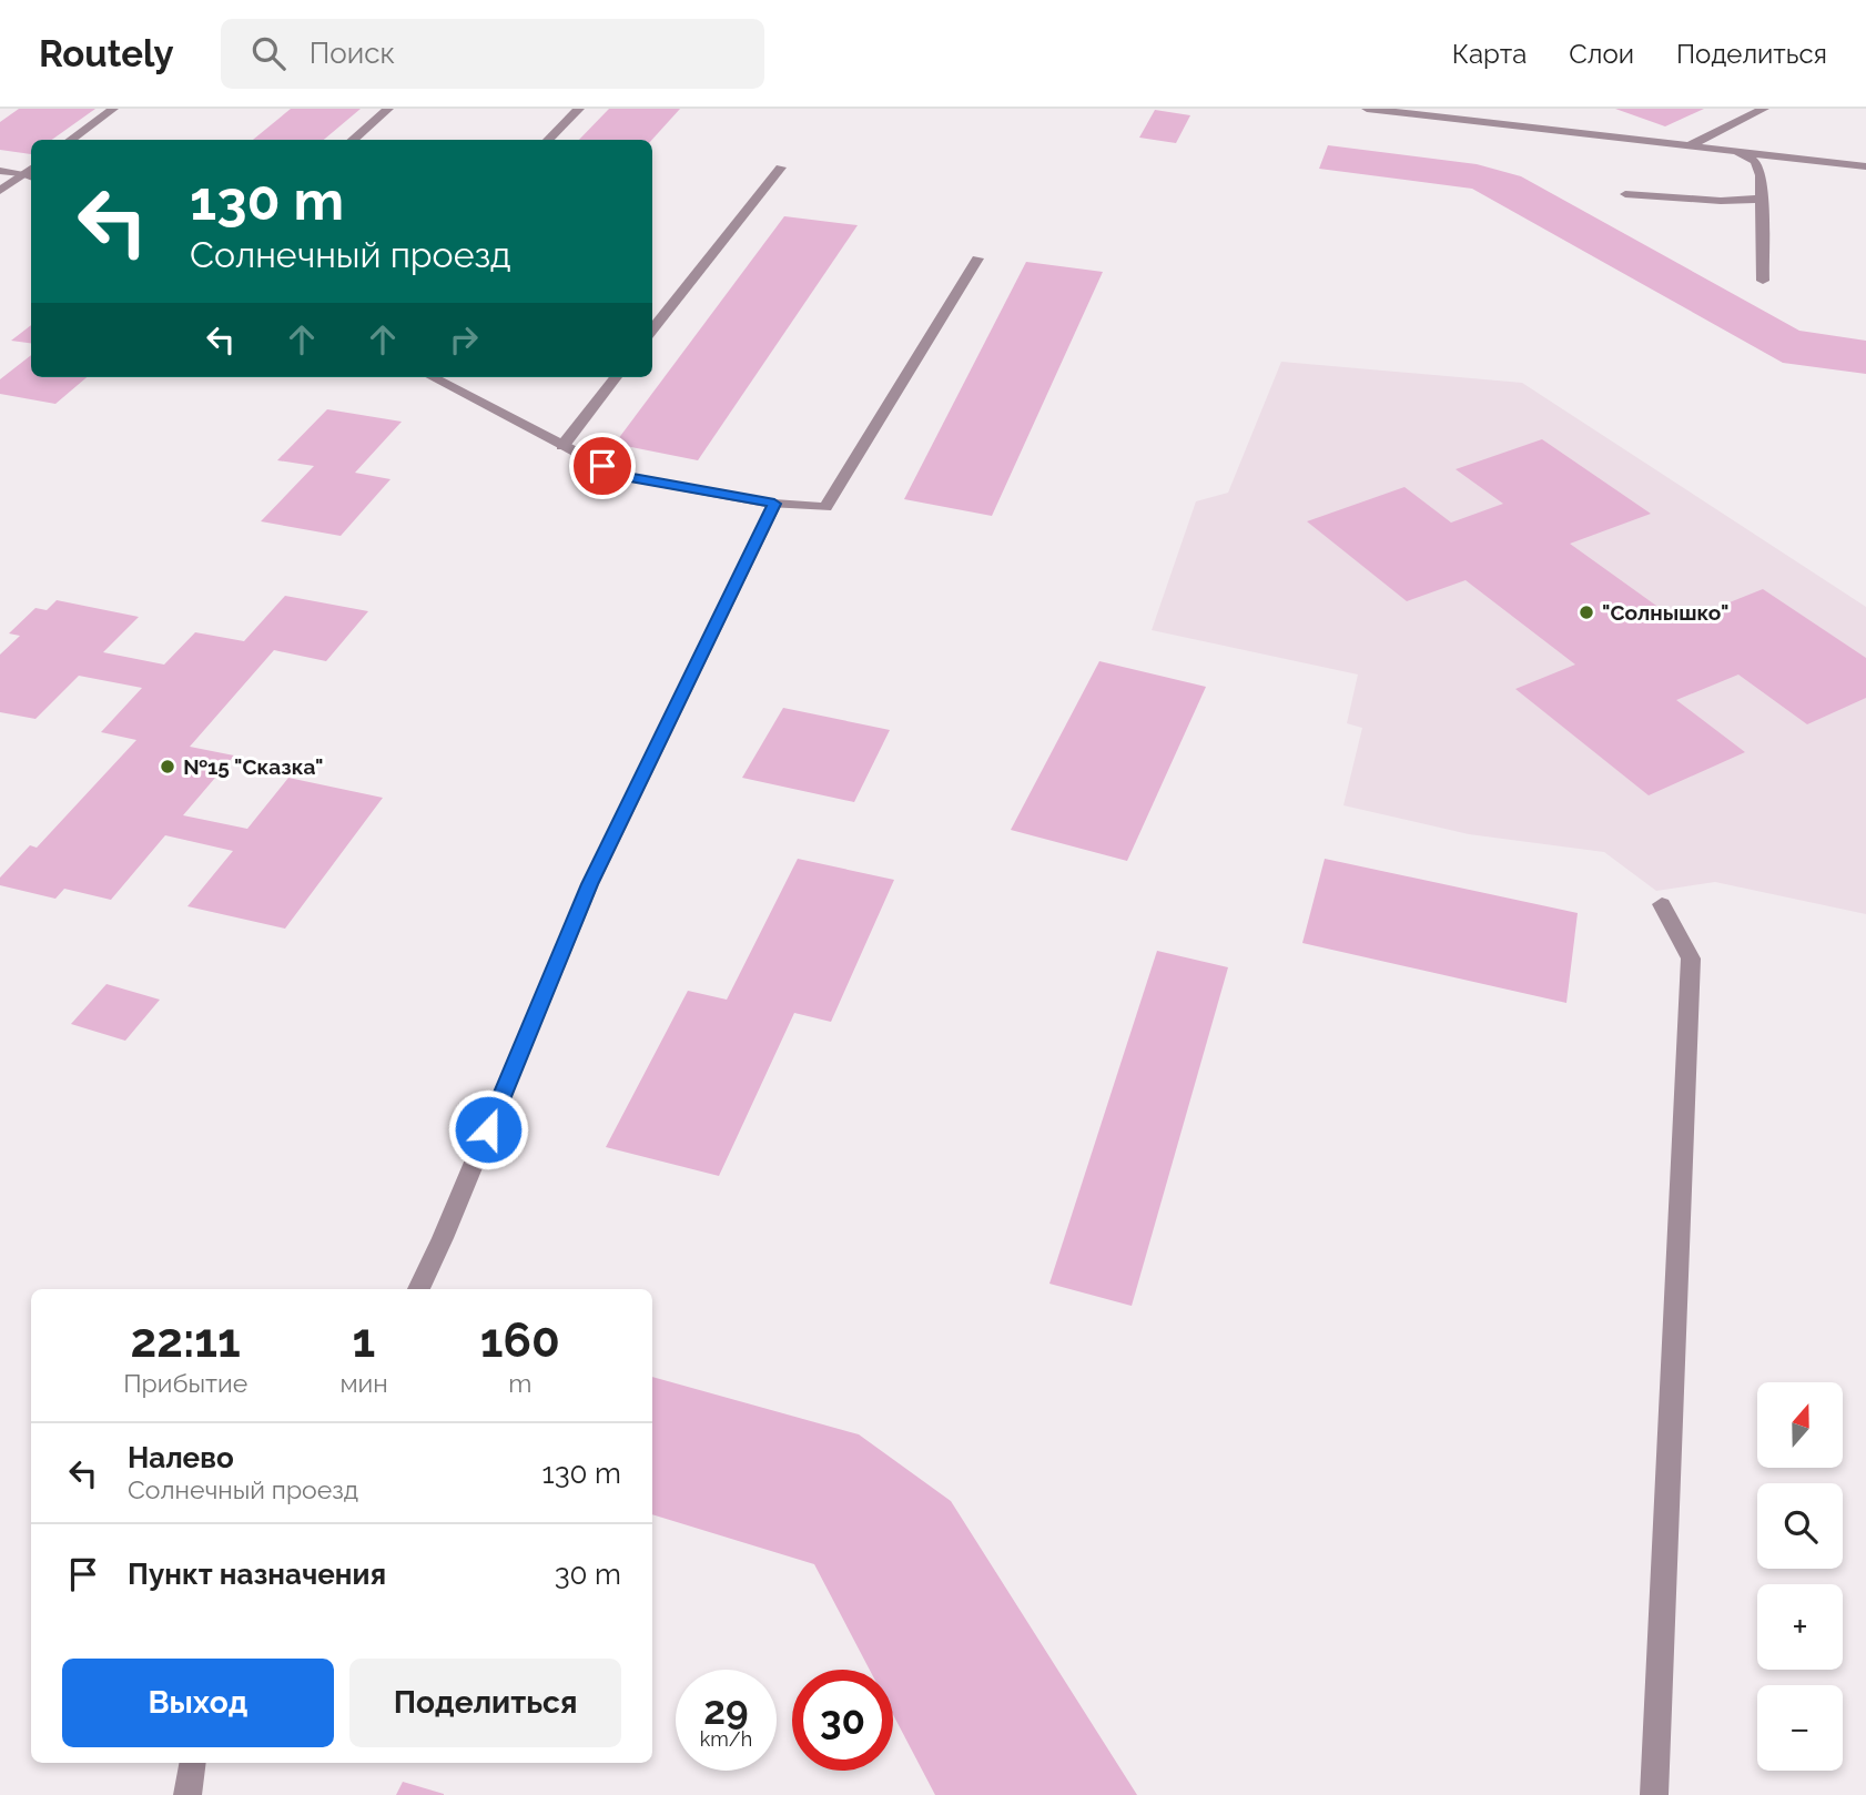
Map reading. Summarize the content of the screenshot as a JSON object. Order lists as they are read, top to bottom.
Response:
{
  "places": ["\"Солнышко\"", "№15 \"Сказка\""],
  "north": "top",
  "page": {
    "header": "Routely",
    "search": "Поиск",
    "nav": ["Карта", "Слои", "Поделиться"],
    "turn": ["130 m", "Солнечный проезд"],
    "eta": [
      "22:11",
      "Прибытие",
      "1",
      "мин",
      "160",
      "m"
    ],
    "map_buttons": ["+", "−"],
    "list": [
      {
        "name": "Налево",
        "note": "Солнечный проезд",
        "value": "130 m"
      },
      {
        "name": "Пункт назначения",
        "value": "30 m"
      }
    ],
    "buttons": ["Выход", "Поделиться"],
    "speed": "29 km/h",
    "limit": "30"
  }
}
